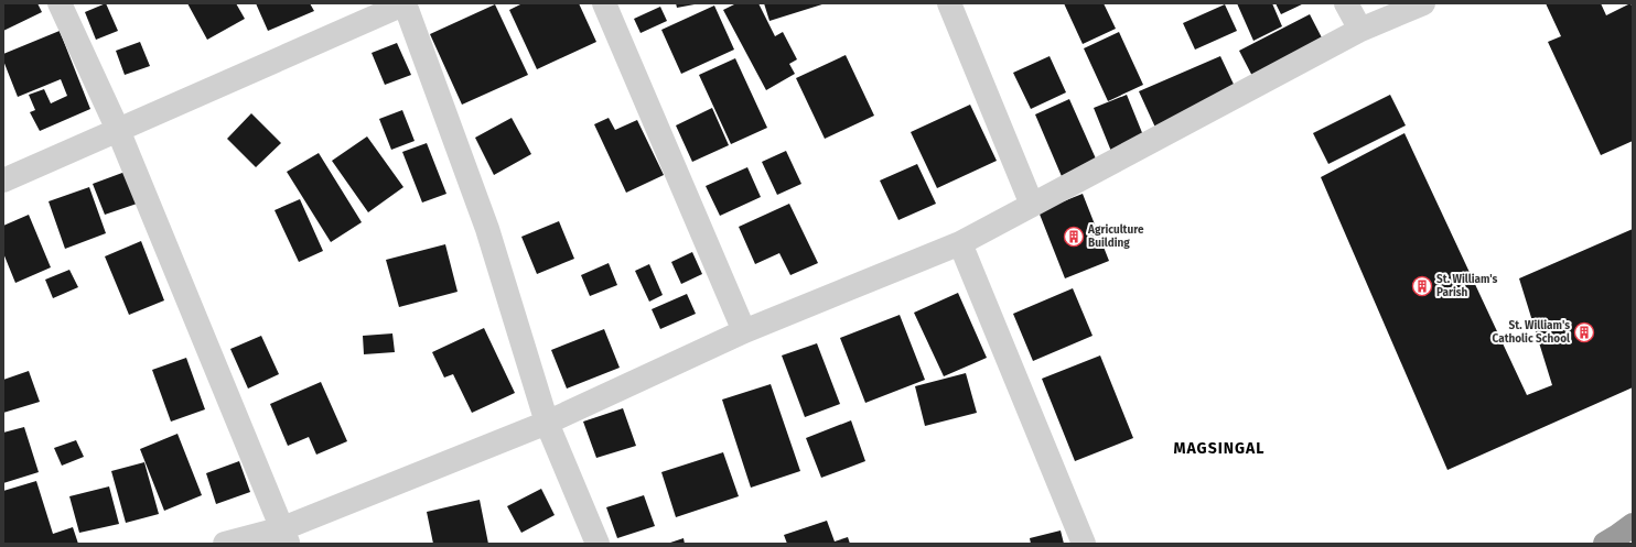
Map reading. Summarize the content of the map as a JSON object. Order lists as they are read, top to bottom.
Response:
{
  "districts": ["MAGSINGAL"],
  "places": {
    "building": ["Agriculture Building", "St. William's Parish", "St. William's Catholic School"]
  }
}
